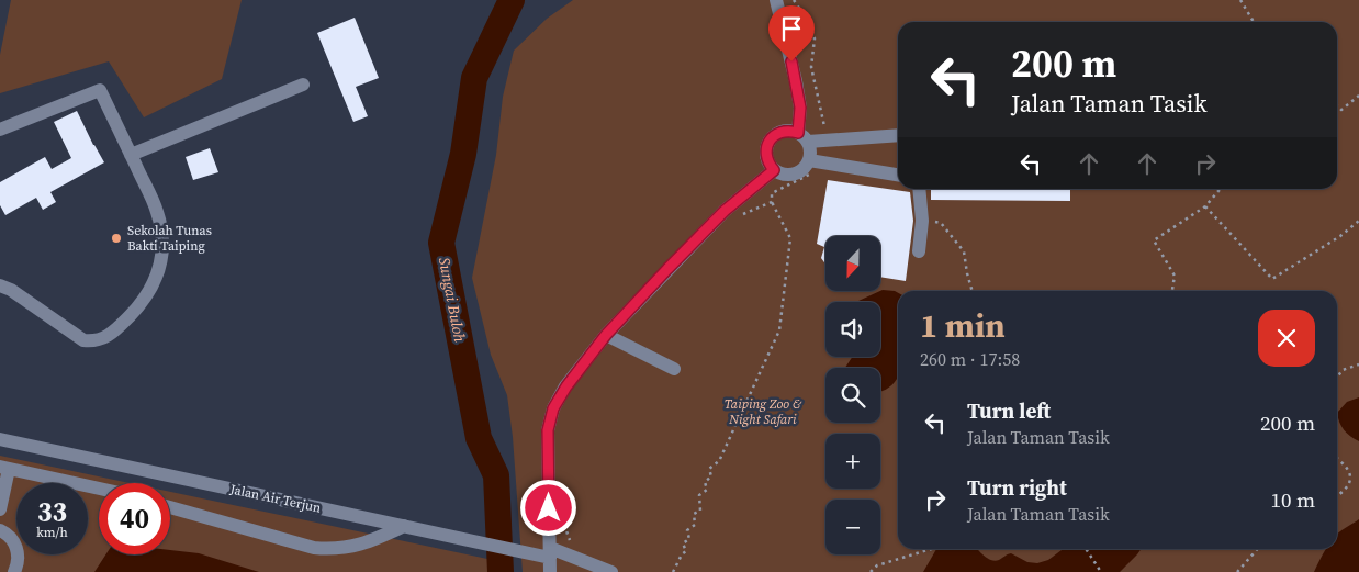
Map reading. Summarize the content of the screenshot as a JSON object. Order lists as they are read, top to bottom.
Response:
{
  "streets": {
    "street": ["Jalan Air Terjun"]
  },
  "water": ["Sungai Buloh"],
  "parks": ["Taiping Zoo & Night Safari"],
  "places": ["Sekolah Tunas Bakti Taiping"],
  "north": "bottom",
  "page": {
    "turn": ["200 m", "Jalan Taman Tasik"],
    "map_buttons": ["+", "−"],
    "heading": ["1 min", "260 m · 17:58"],
    "list": [
      {
        "name": "Turn left",
        "note": "Jalan Taman Tasik",
        "value": "200 m"
      },
      {
        "name": "Turn right",
        "note": "Jalan Taman Tasik",
        "value": "10 m"
      }
    ],
    "speed": "33 km/h",
    "limit": "40"
  }
}
